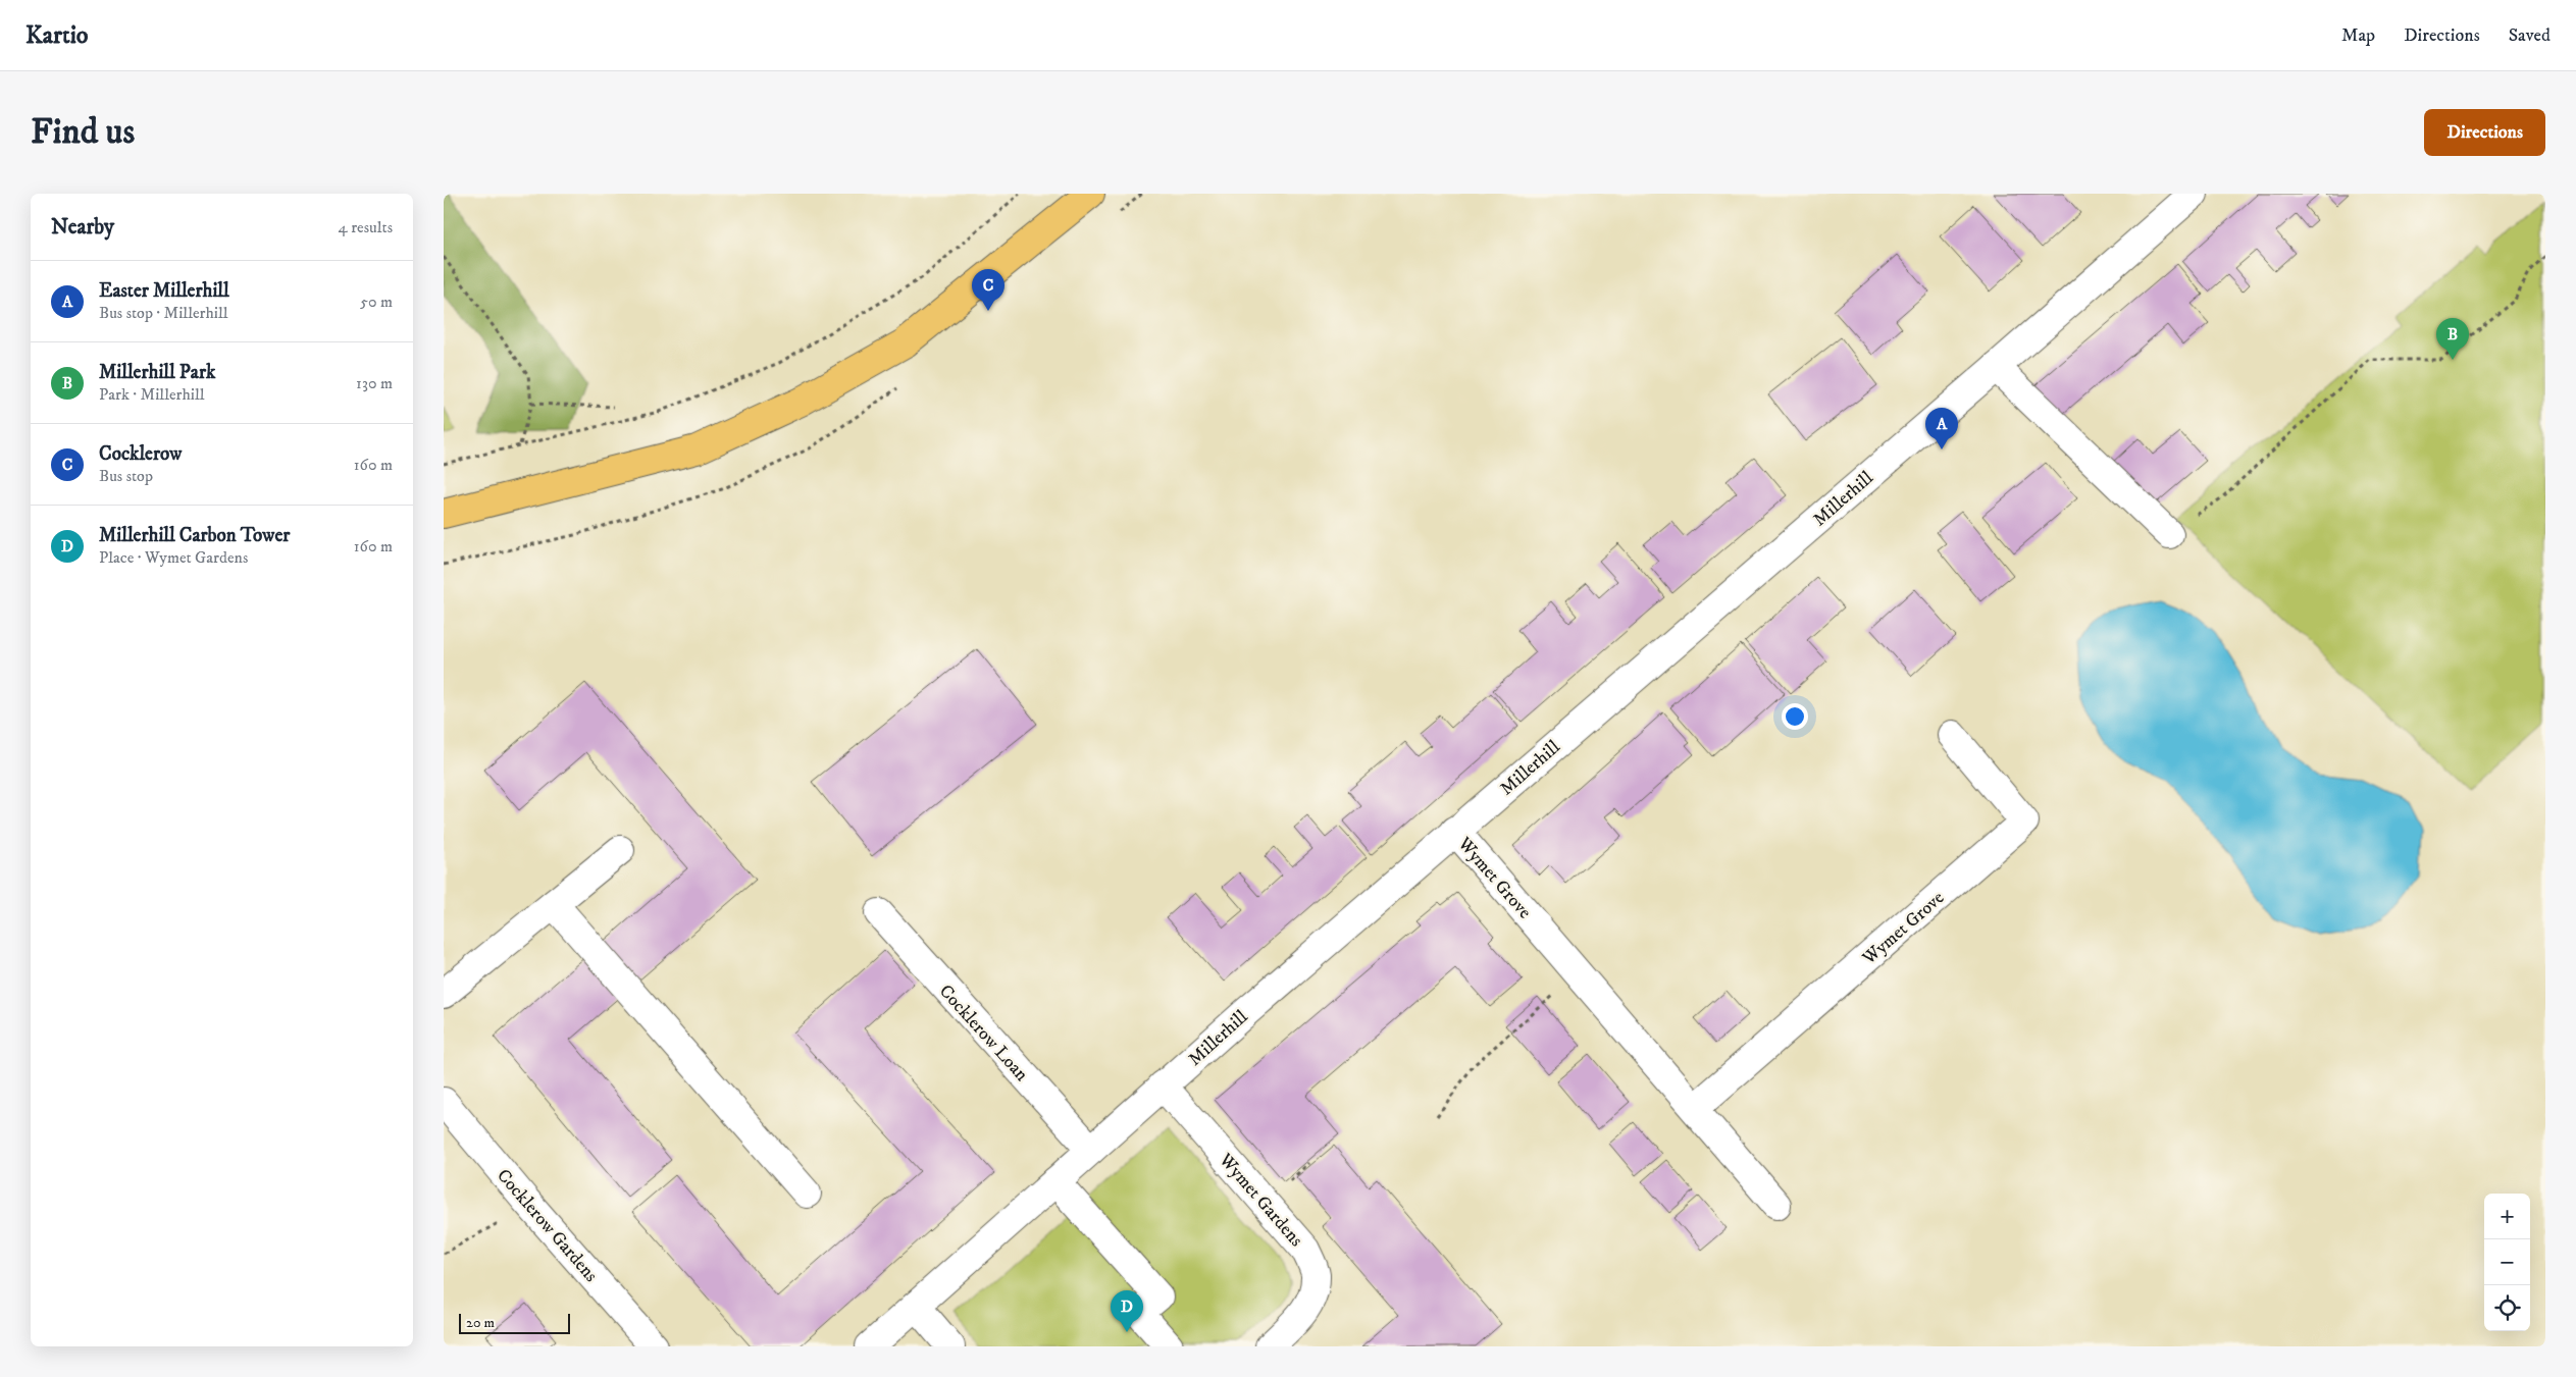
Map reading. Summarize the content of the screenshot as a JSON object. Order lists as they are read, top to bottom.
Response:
{
  "streets": {
    "street": [
      "Millerhill",
      "Wymet Grove",
      "Cocklerow Loan",
      "Wymet Gardens",
      "Cocklerow Gardens"
    ]
  },
  "crossings": [
    ["Millerhill", "Wymet Grove"],
    ["Millerhill", "Cocklerow Loan"],
    ["Millerhill", "Wymet Gardens"]
  ],
  "scale_bar": "20 m",
  "page": {
    "header": "Kartio",
    "nav": ["Map", "Directions", "Saved"],
    "buttons": "Directions",
    "title": "Find us",
    "heading": ["Nearby", "4 results"],
    "list": [
      {
        "mark": "A",
        "name": "Easter Millerhill",
        "note": "Bus stop · Millerhill",
        "value": "50 m"
      },
      {
        "mark": "B",
        "name": "Millerhill Park",
        "note": "Park · Millerhill",
        "value": "130 m"
      },
      {
        "mark": "C",
        "name": "Cocklerow",
        "note": "Bus stop",
        "value": "160 m"
      },
      {
        "mark": "D",
        "name": "Millerhill Carbon Tower",
        "note": "Place · Wymet Gardens",
        "value": "160 m"
      }
    ],
    "pins": [
      "C",
      "B",
      "A",
      "D"
    ],
    "map_buttons": ["+", "−"],
    "scale": "20 m"
  }
}
